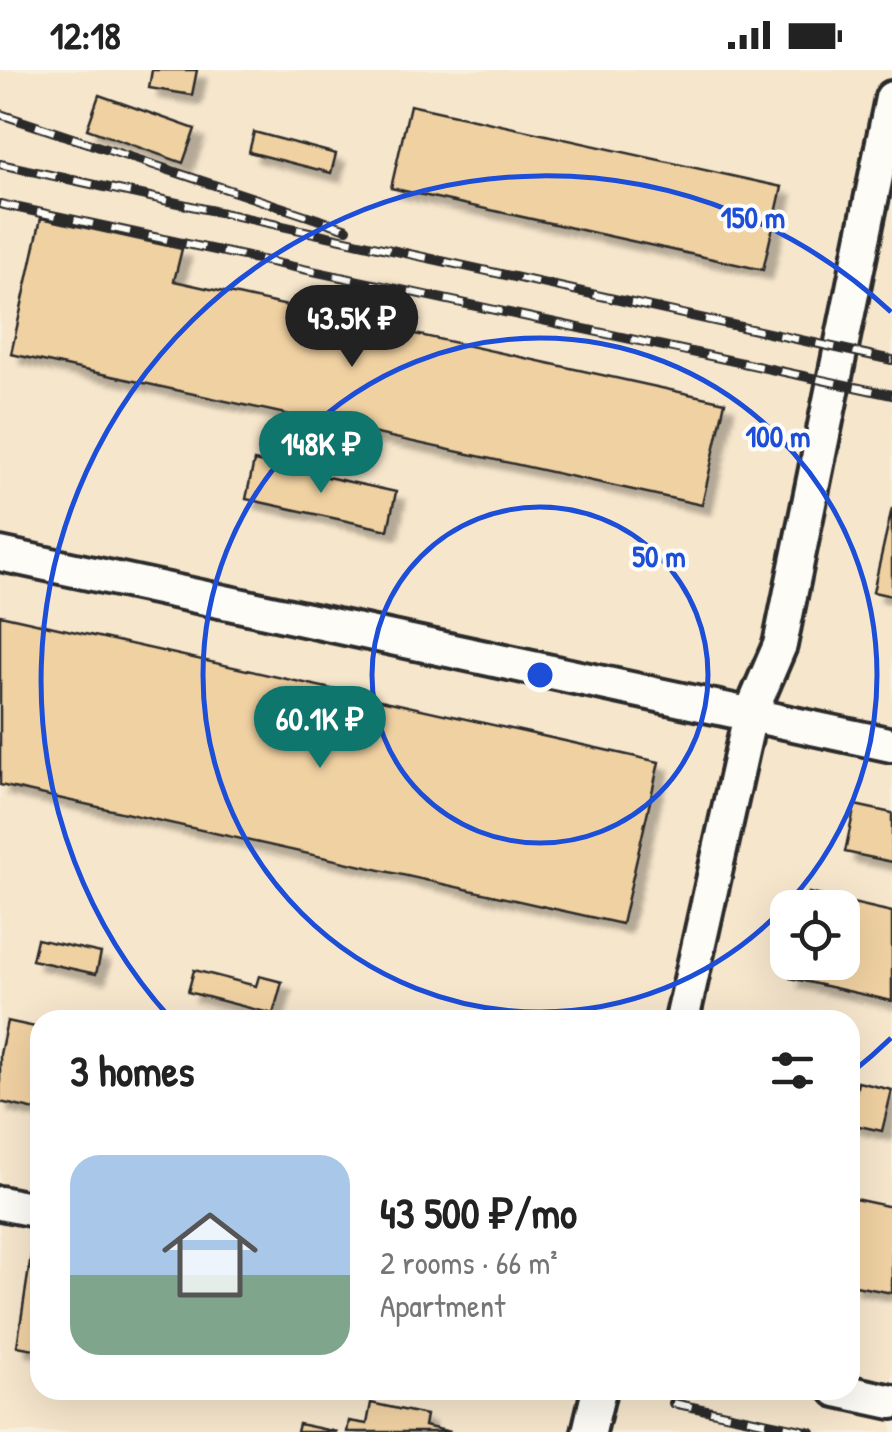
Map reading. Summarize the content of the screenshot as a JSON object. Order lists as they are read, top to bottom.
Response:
{
  "page": {
    "status": "12:18",
    "price": ["43.5K ₽", "148K ₽", "60.1K ₽"],
    "heading": "3 homes",
    "list": [
      {
        "name": "43 500 ₽/mo",
        "note": "2 rooms · 66 m² · Apartment"
      }
    ]
  },
  "rings": ["150 m", "100 m", "50 m"]
}
